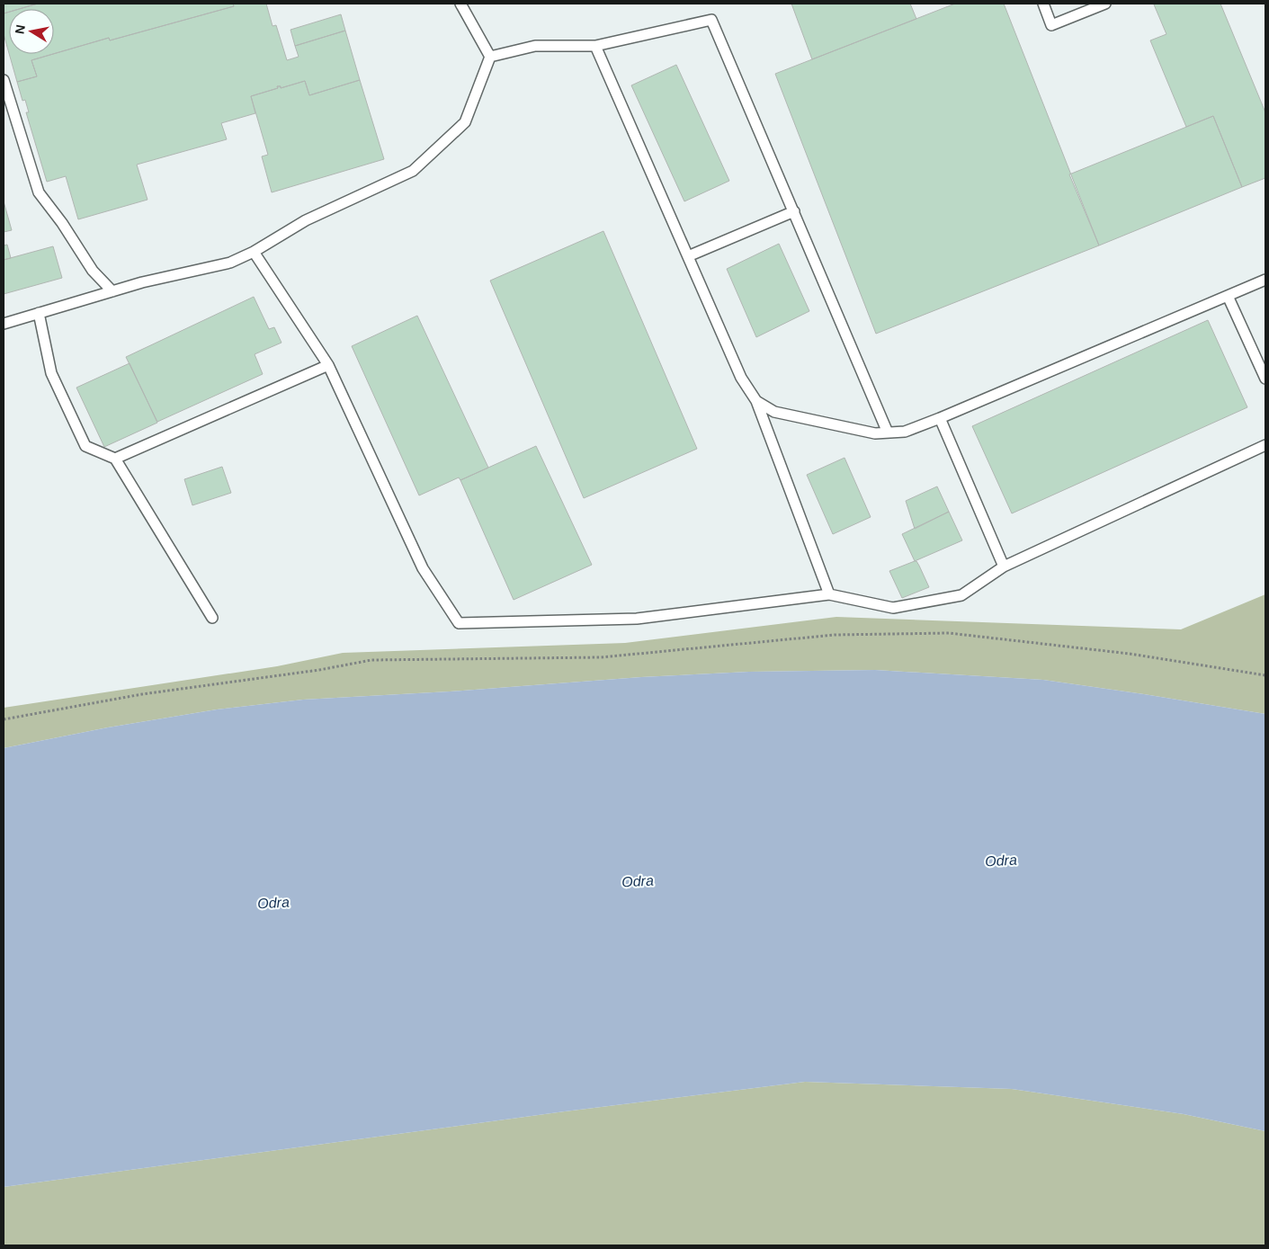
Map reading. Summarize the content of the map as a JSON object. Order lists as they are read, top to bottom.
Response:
{
  "water": ["Odra"],
  "north": "left"
}
